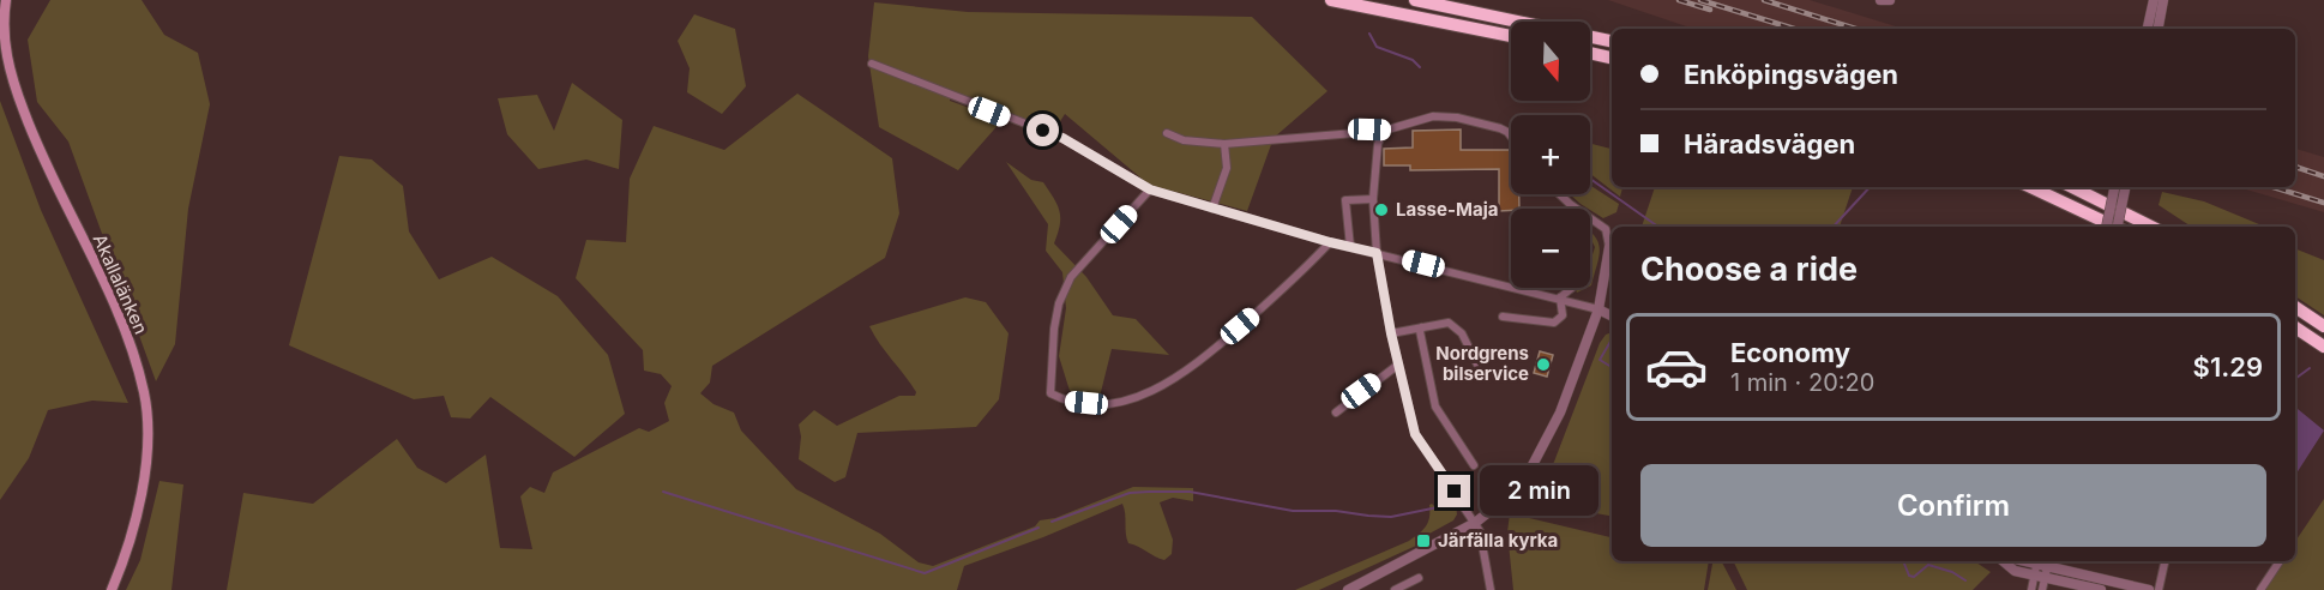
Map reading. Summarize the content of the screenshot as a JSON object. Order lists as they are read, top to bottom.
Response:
{
  "streets": {
    "main road": ["Akallalänken"]
  },
  "places": {
    "other": ["Lasse-Maja", "Nordgrens bilservice"],
    "transit": ["Järfälla kyrka"]
  },
  "north": "bottom",
  "page": {
    "map_buttons": ["+", "−"],
    "banner": ["Enköpingsvägen", "Häradsvägen"],
    "heading": "Choose a ride",
    "list": [
      {
        "name": "Economy",
        "note": "1 min · 20:20",
        "value": "$1.29"
      }
    ],
    "buttons": "Confirm",
    "bubble": "2 min"
  }
}
